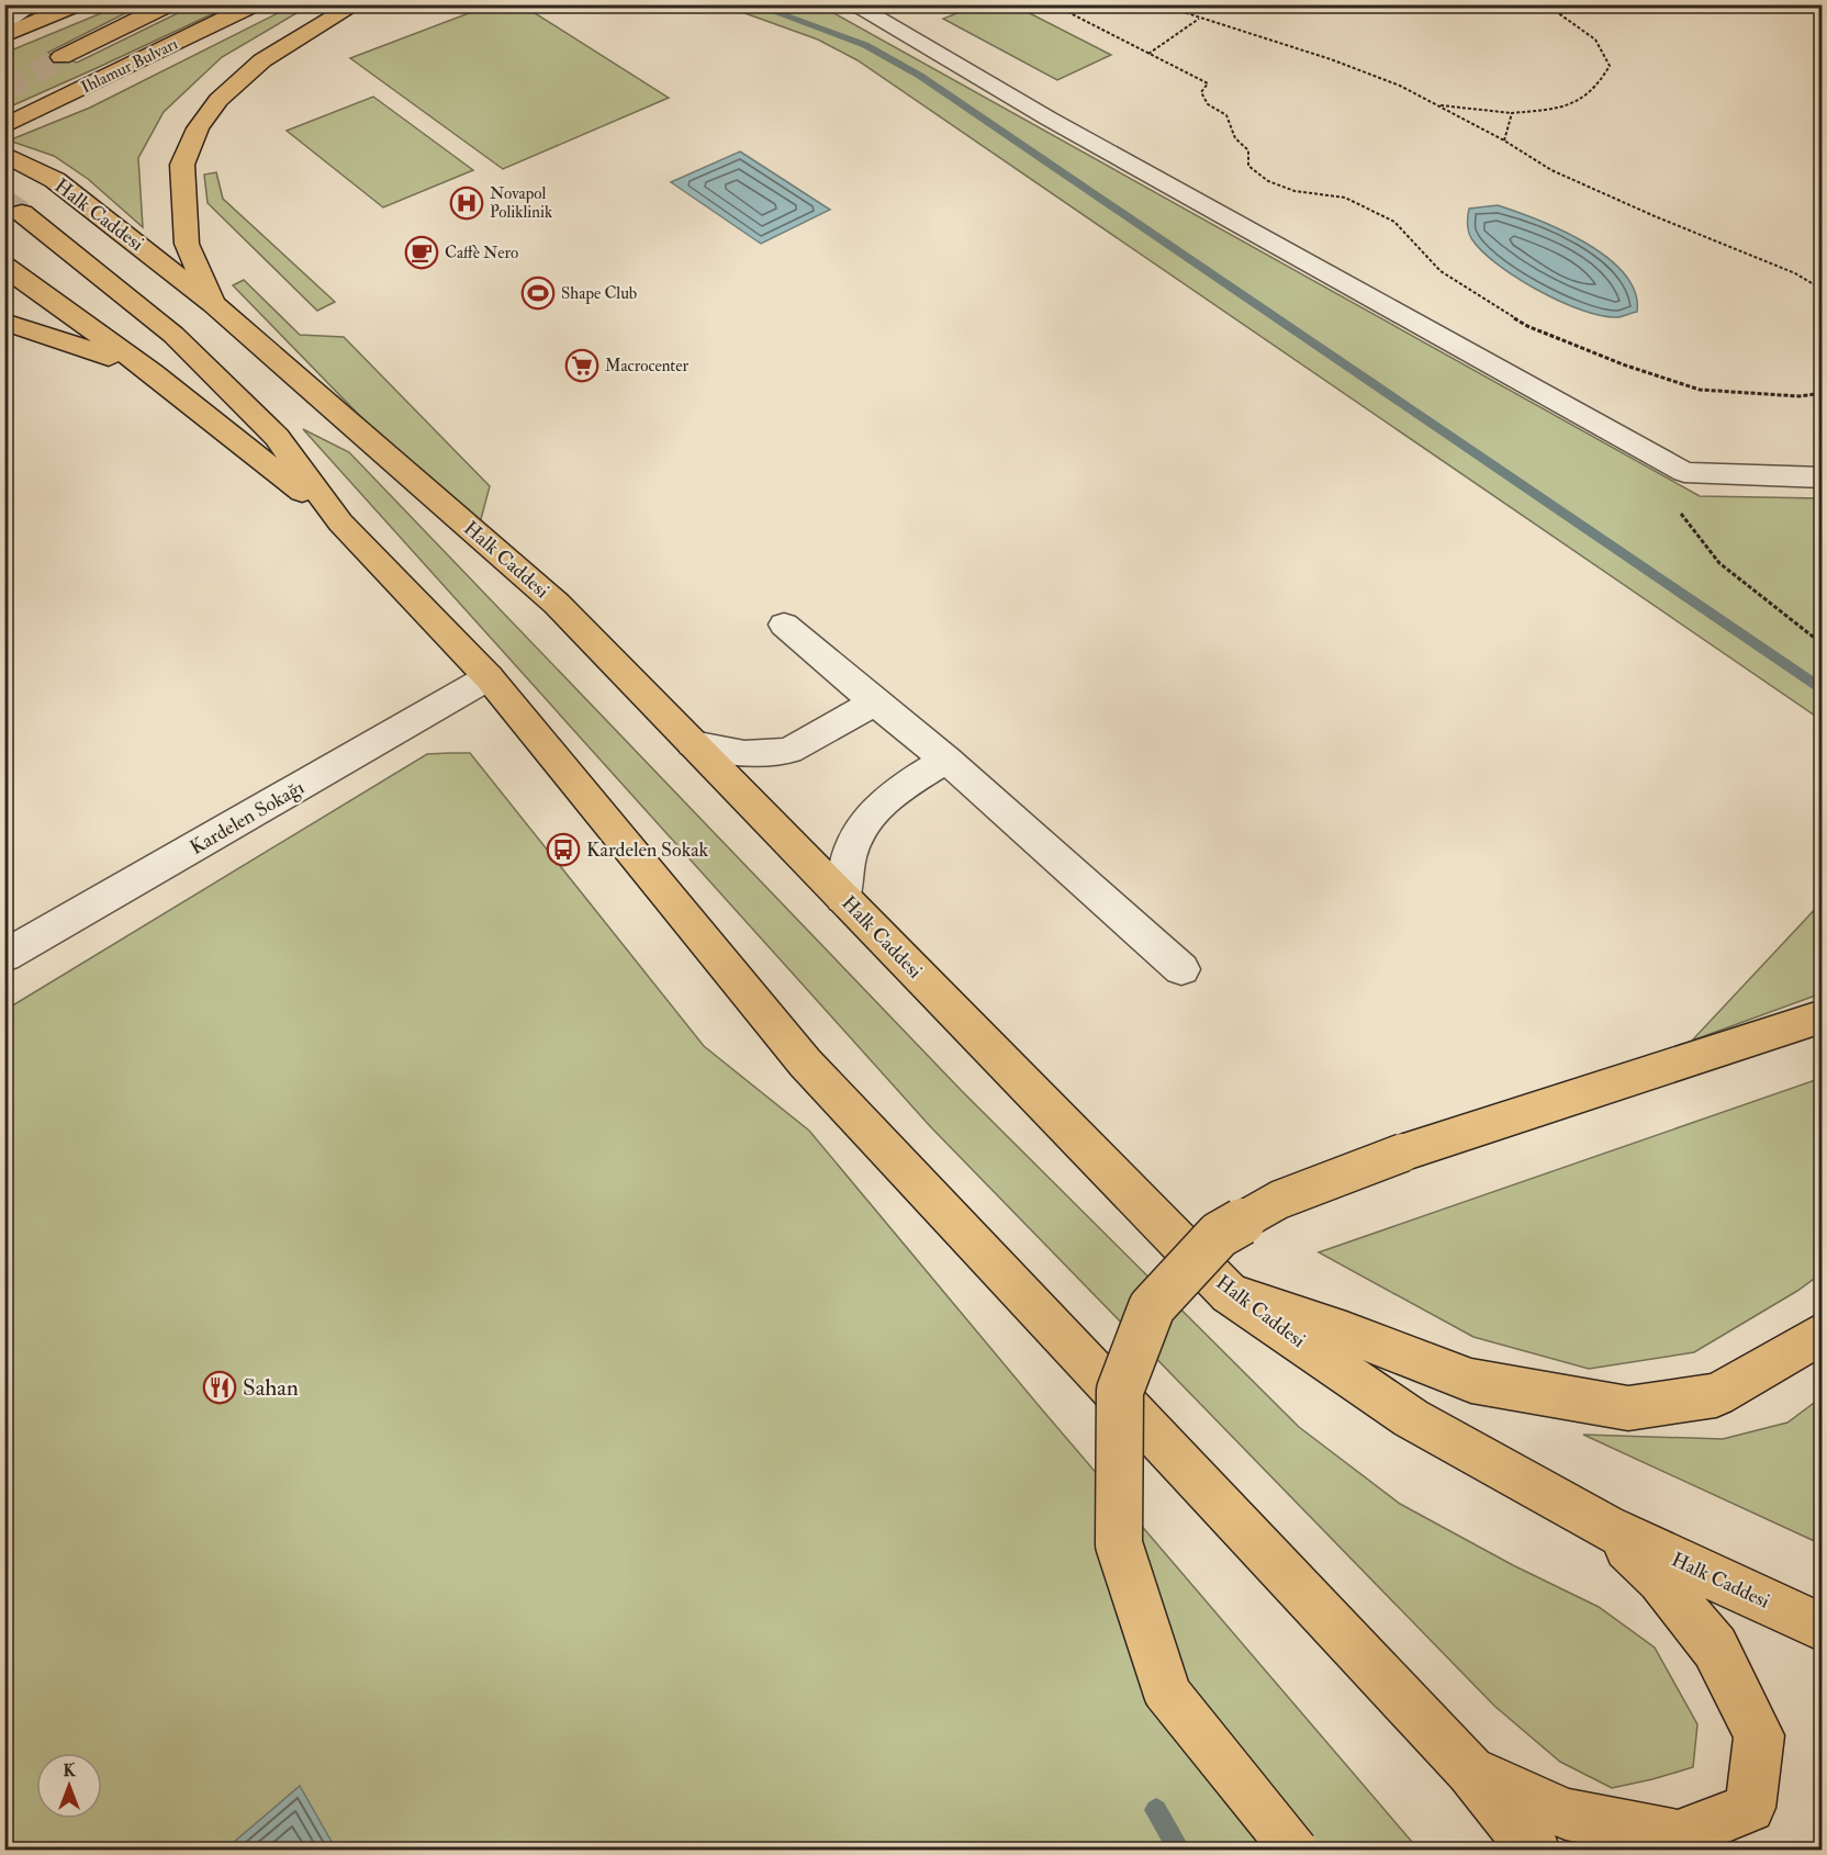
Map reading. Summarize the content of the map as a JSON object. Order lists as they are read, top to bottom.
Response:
{
  "streets": {
    "main road": ["Ihlamur Bulvarı", "Halk Caddesi"],
    "street": ["Kardelen Sokağı"]
  },
  "places": {
    "hospital": ["Novapol Poliklinik"],
    "cafe": ["Caffè Nero"],
    "sports": ["Shape Club"],
    "supermarket": ["Macrocenter"],
    "bus stop": ["Kardelen Sokak"],
    "restaurant": ["Sahan"]
  },
  "north": "top"
}
